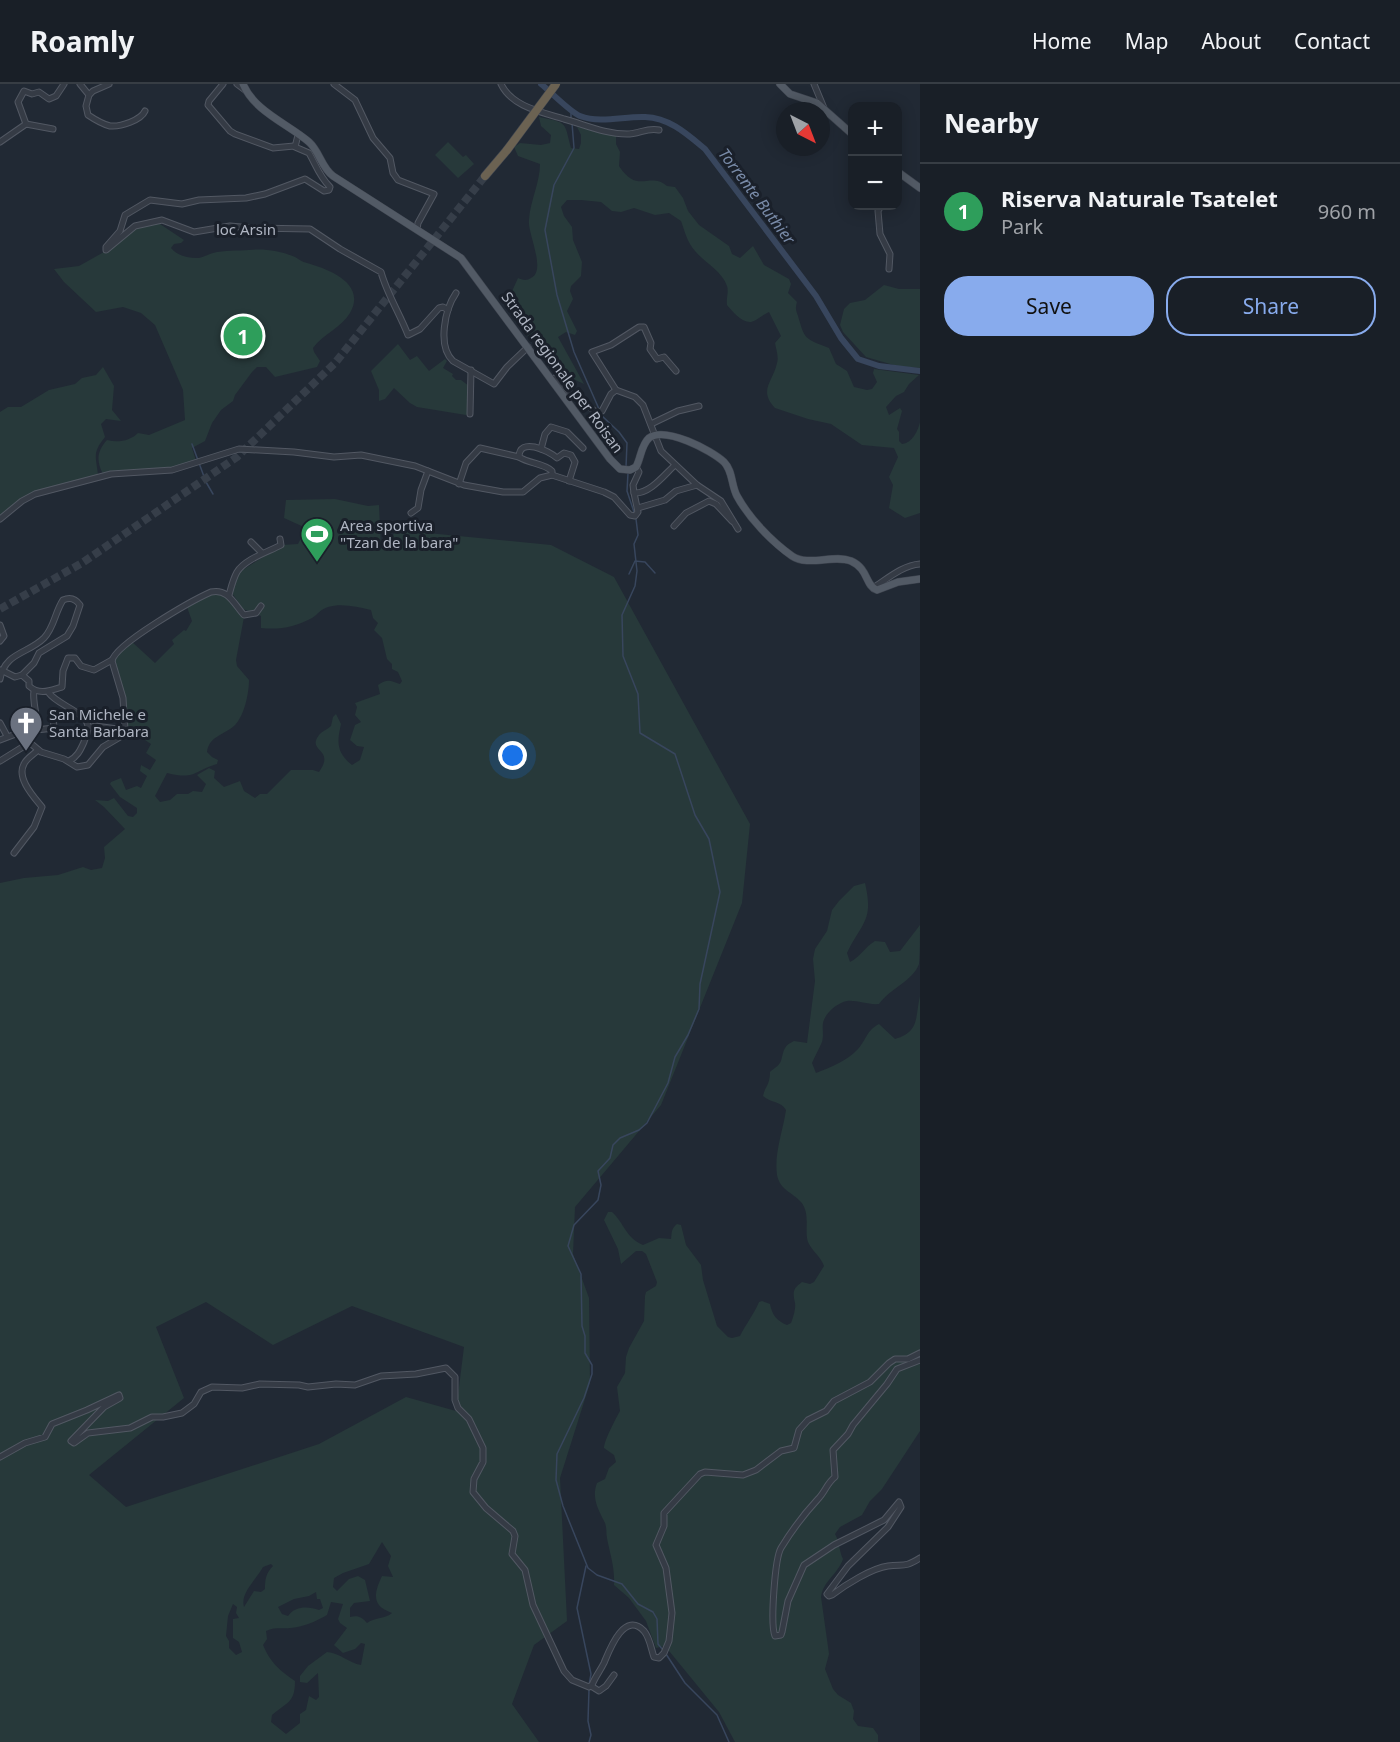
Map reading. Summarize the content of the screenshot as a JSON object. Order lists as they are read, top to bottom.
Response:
{
  "streets": {
    "main road": ["Strada regionale per Roisan"],
    "street": ["loc Arsin"]
  },
  "water": ["Torrente Buthier"],
  "places": {
    "sports": ["Area sportiva \"Tzan de la bara\""],
    "church": ["San Michele e Santa Barbara"]
  },
  "north": "bottom right",
  "page": {
    "header": "Roamly",
    "nav": [
      "Home",
      "Map",
      "About",
      "Contact"
    ],
    "heading": "Nearby",
    "map_buttons": ["+", "−"],
    "list": [
      {
        "mark": "1",
        "name": "Riserva Naturale Tsatelet",
        "note": "Park",
        "value": "960 m"
      }
    ],
    "buttons": ["Save", "Share"],
    "pins": "1"
  }
}
